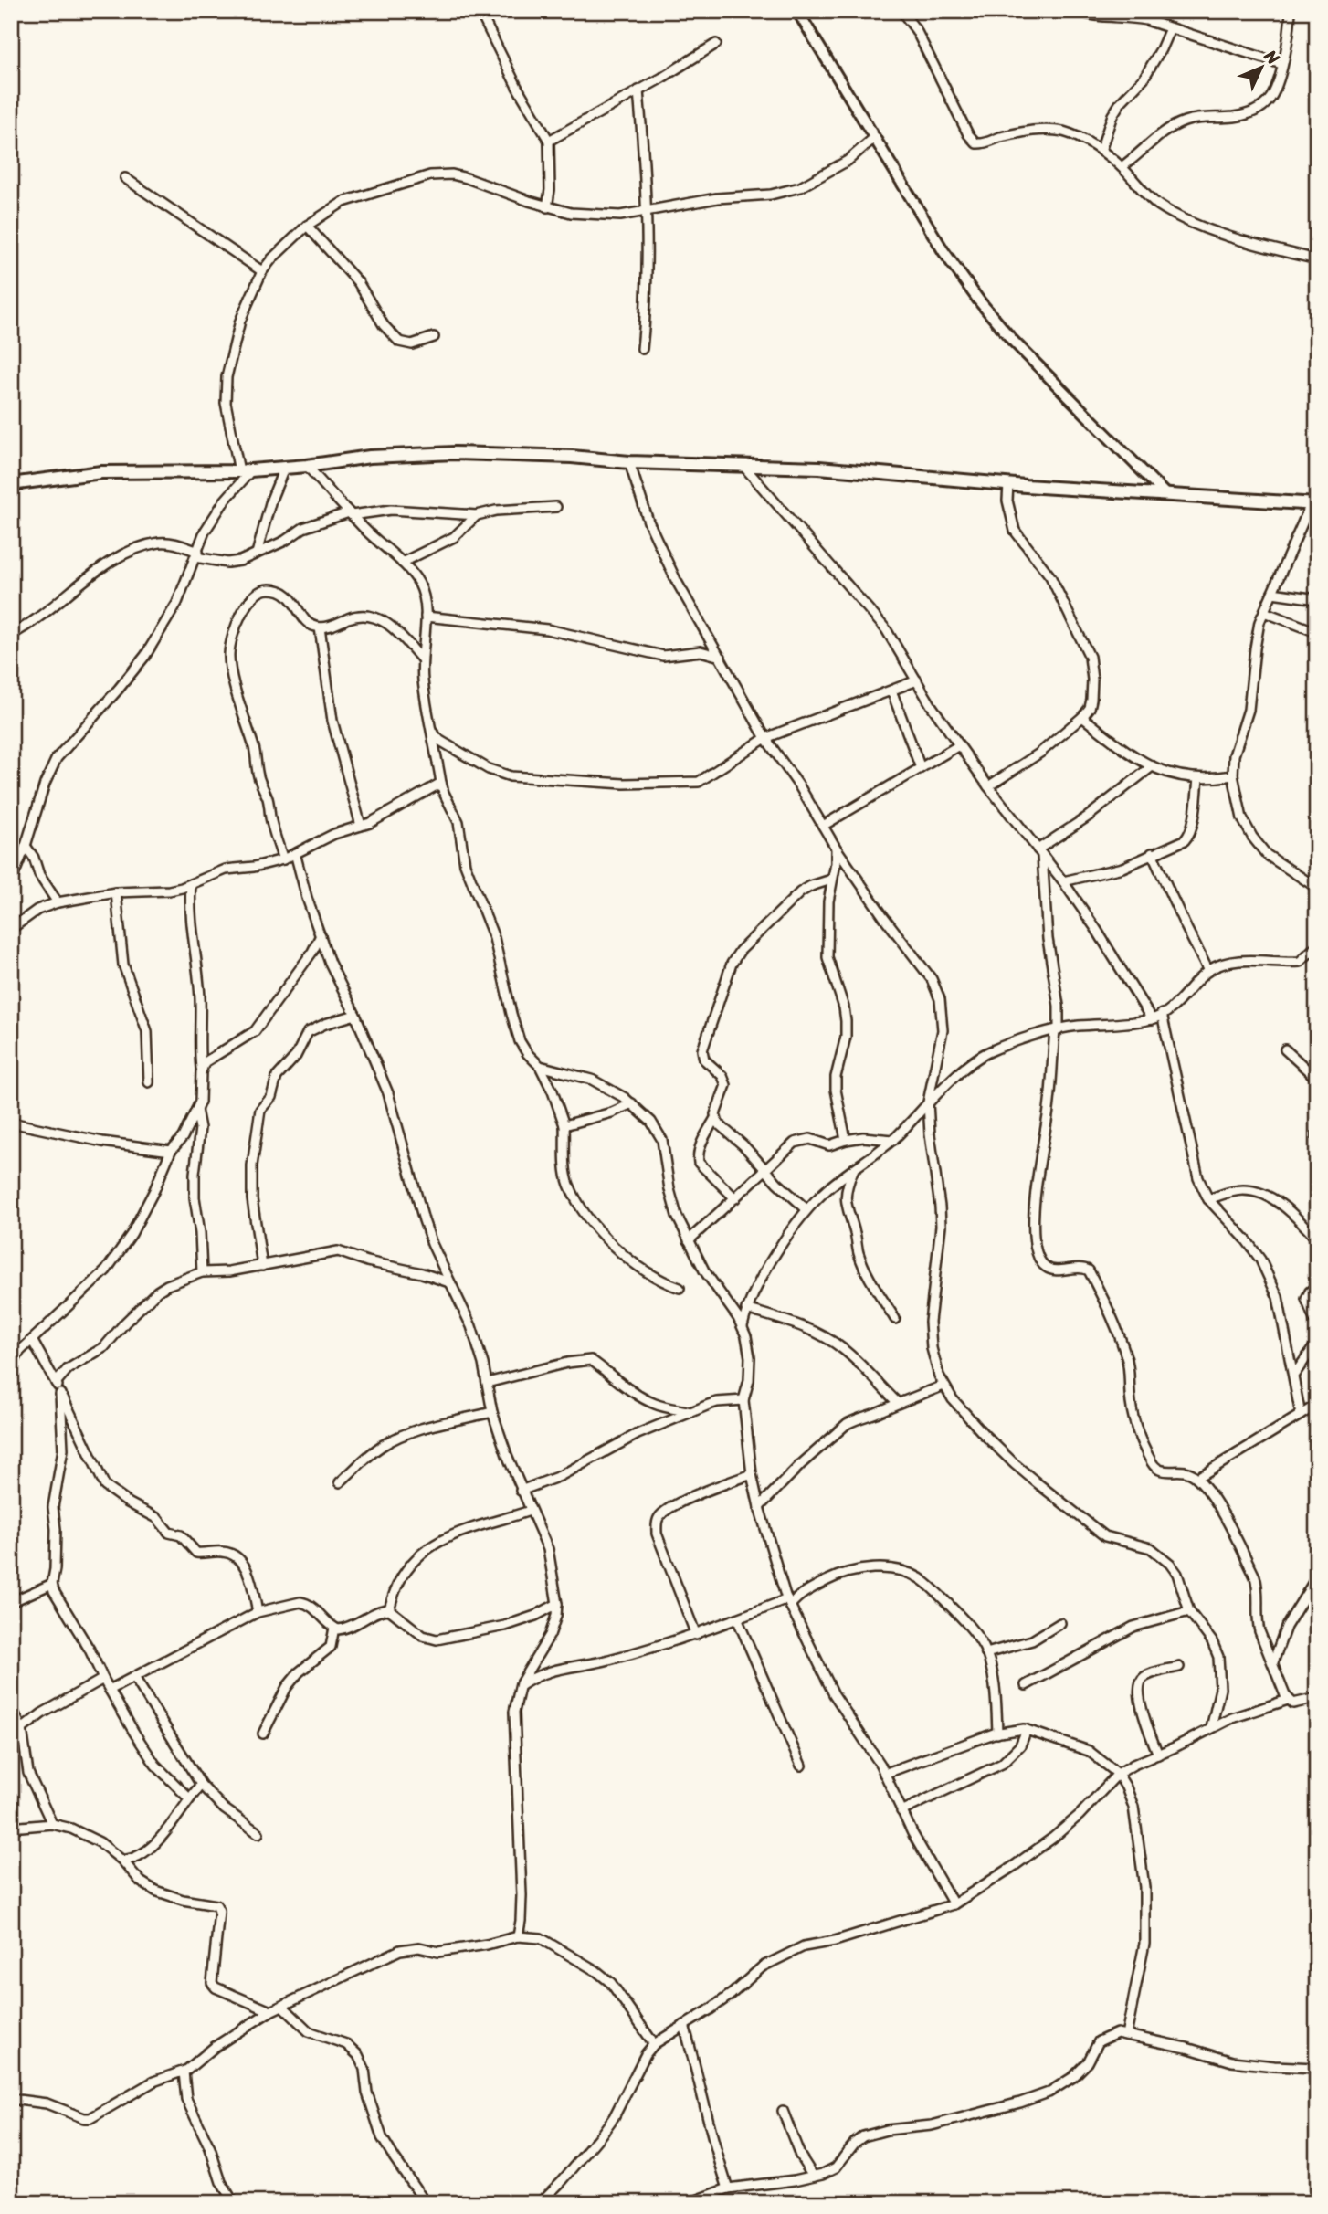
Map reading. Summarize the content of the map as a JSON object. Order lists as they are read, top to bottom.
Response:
{
  "north": "top right"
}
